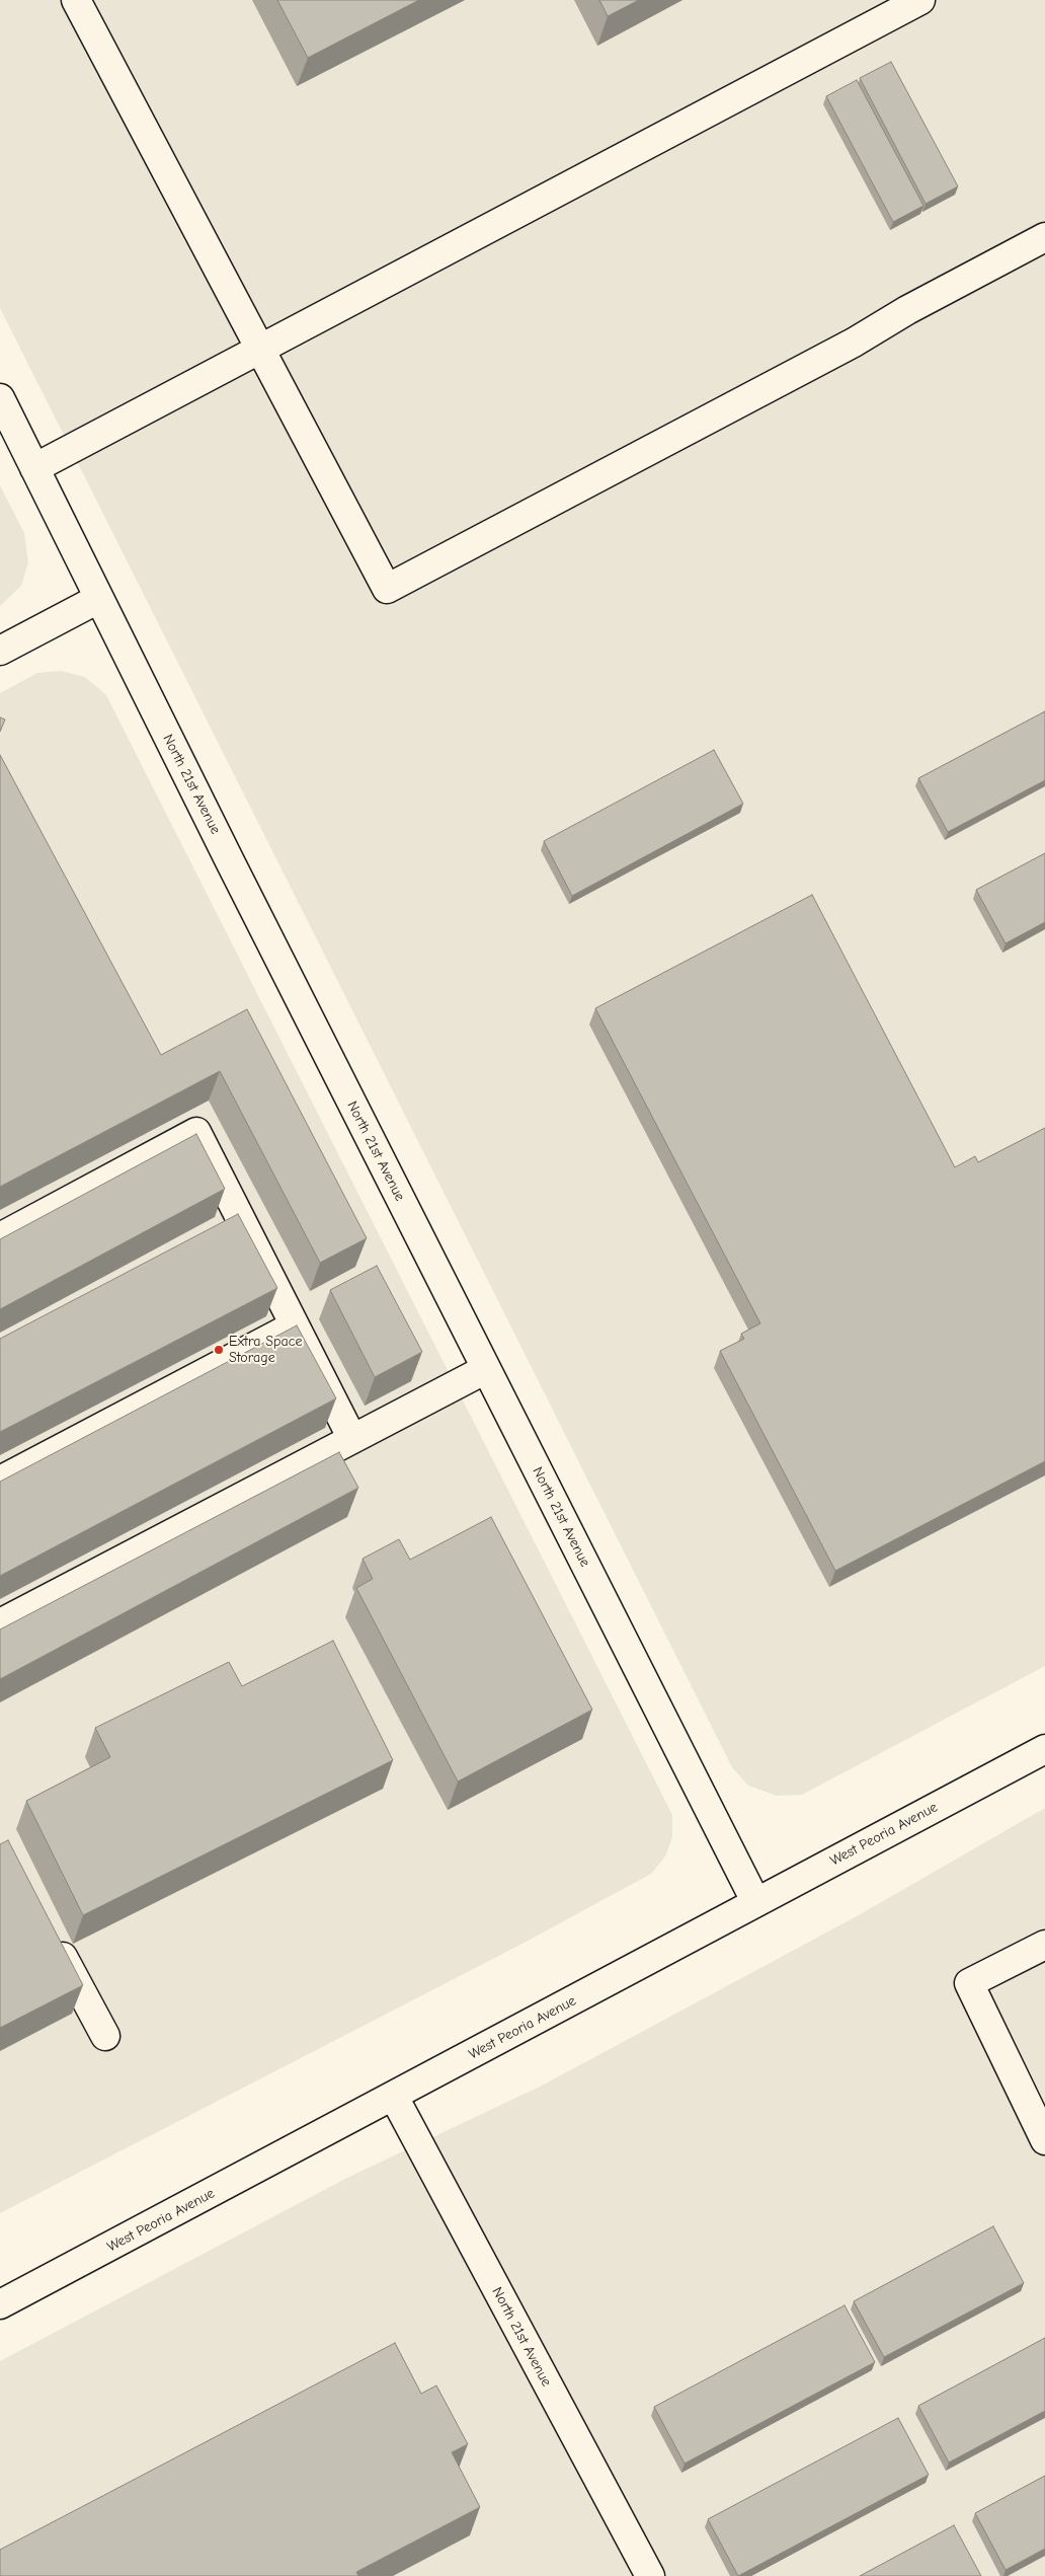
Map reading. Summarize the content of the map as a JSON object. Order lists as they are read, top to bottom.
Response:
{
  "streets": {
    "street": ["North 21st Avenue", "West Peoria Avenue"]
  },
  "crossings": [
    ["North 21st Avenue", "West Peoria Avenue"]
  ],
  "places": ["Extra Space Storage"]
}
